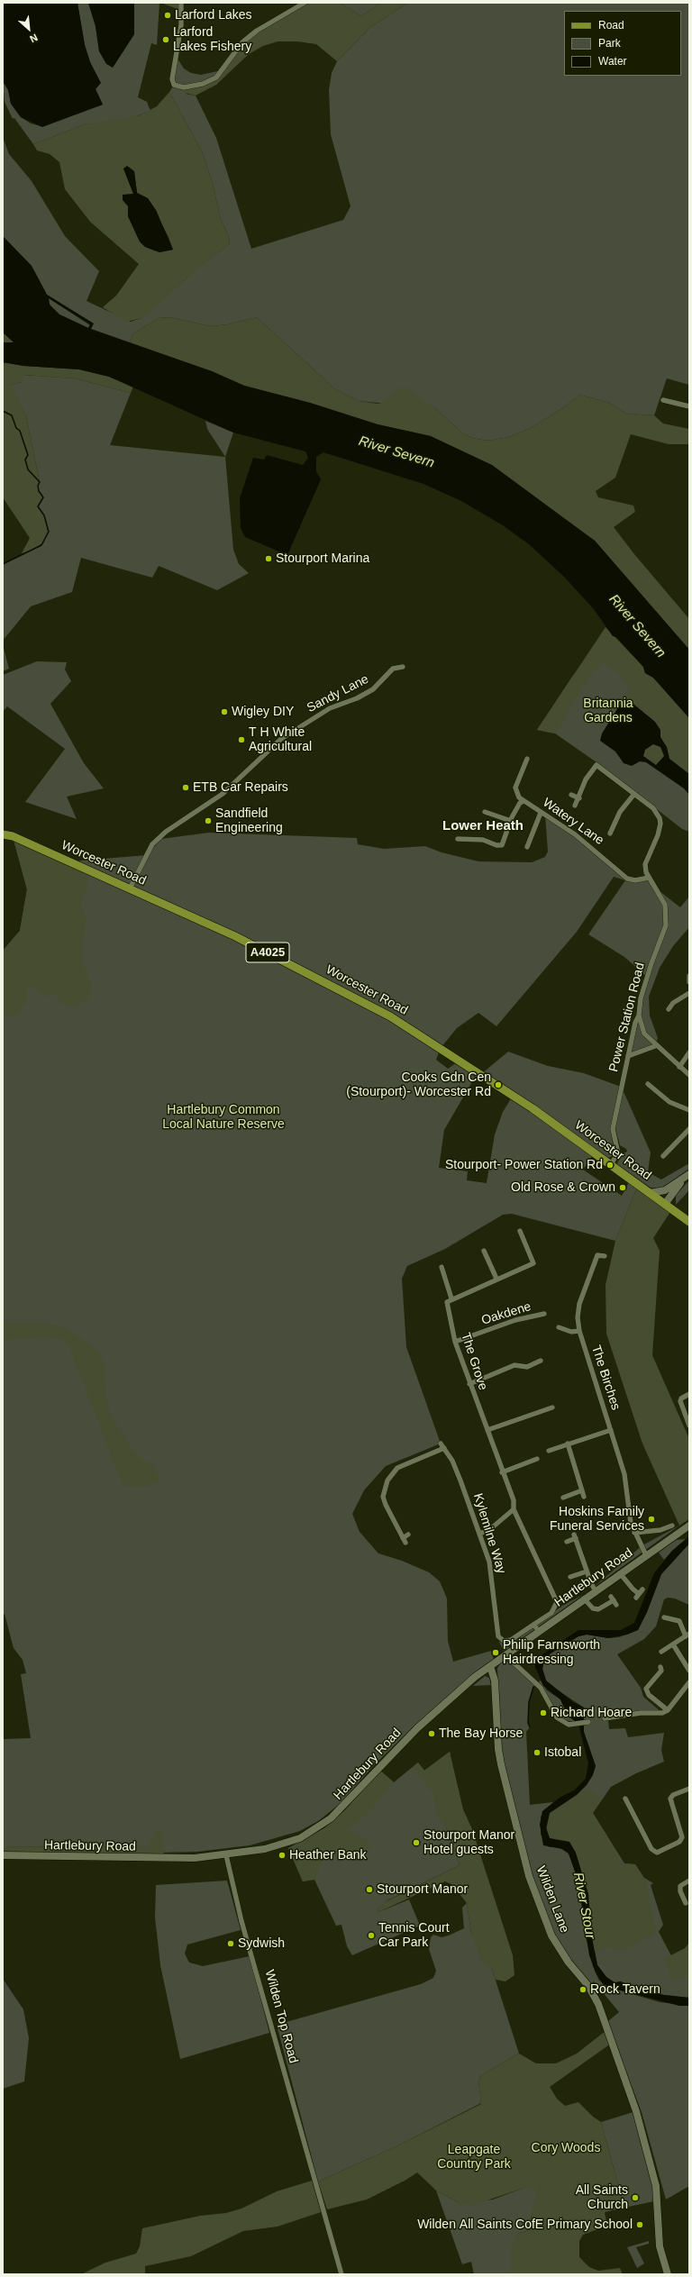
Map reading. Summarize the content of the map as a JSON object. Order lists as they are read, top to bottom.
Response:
{
  "streets": {
    "main road": [
      "Worcester Road",
      "A4025",
      "Hartlebury Road",
      "Wilden Lane"
    ],
    "street": [
      "Sandy Lane",
      "Watery Lane",
      "Power Station Road",
      "Oakdene",
      "The Grove",
      "The Birches",
      "Kylemilne Way",
      "Wilden Top Road"
    ]
  },
  "crossings": [
    ["Sandy Lane", "Worcester Road"],
    ["Watery Lane", "Power Station Road"],
    ["Worcester Road", "Power Station Road"],
    ["Oakdene", "The Grove"],
    ["The Grove", "Kylemilne Way"],
    ["The Grove", "Hartlebury Road"],
    ["The Birches", "Hartlebury Road"],
    ["Kylemilne Way", "Hartlebury Road"],
    ["Hartlebury Road", "Wilden Lane"],
    ["Hartlebury Road", "Wilden Top Road"]
  ],
  "districts": ["Lower Heath"],
  "water": ["River Severn", "River Stour"],
  "parks": [
    "Britannia Gardens",
    "Hartlebury Common Local Nature Reserve",
    "Cory Woods",
    "Leapgate Country Park"
  ],
  "places": [
    "Larford Lakes",
    "Larford Lakes Fishery",
    "Stourport Marina",
    "Wigley DIY",
    "T H White Agricultural",
    "ETB Car Repairs",
    "Sandfield Engineering",
    "Cooks Gdn Cen (Stourport)- Worcester Rd",
    "Stourport- Power Station Rd",
    "Old Rose & Crown",
    "Hoskins Family Funeral Services",
    "Philip Farnsworth Hairdressing",
    "Richard Hoare",
    "The Bay Horse",
    "Istobal",
    "Stourport Manor Hotel guests",
    "Heather Bank",
    "Stourport Manor",
    "Tennis Court Car Park",
    "Sydwish",
    "Rock Tavern",
    "All Saints Church",
    "Wilden All Saints CofE Primary School"
  ],
  "legend": ["Road", "Park", "Water"],
  "north": "bottom right"
}
